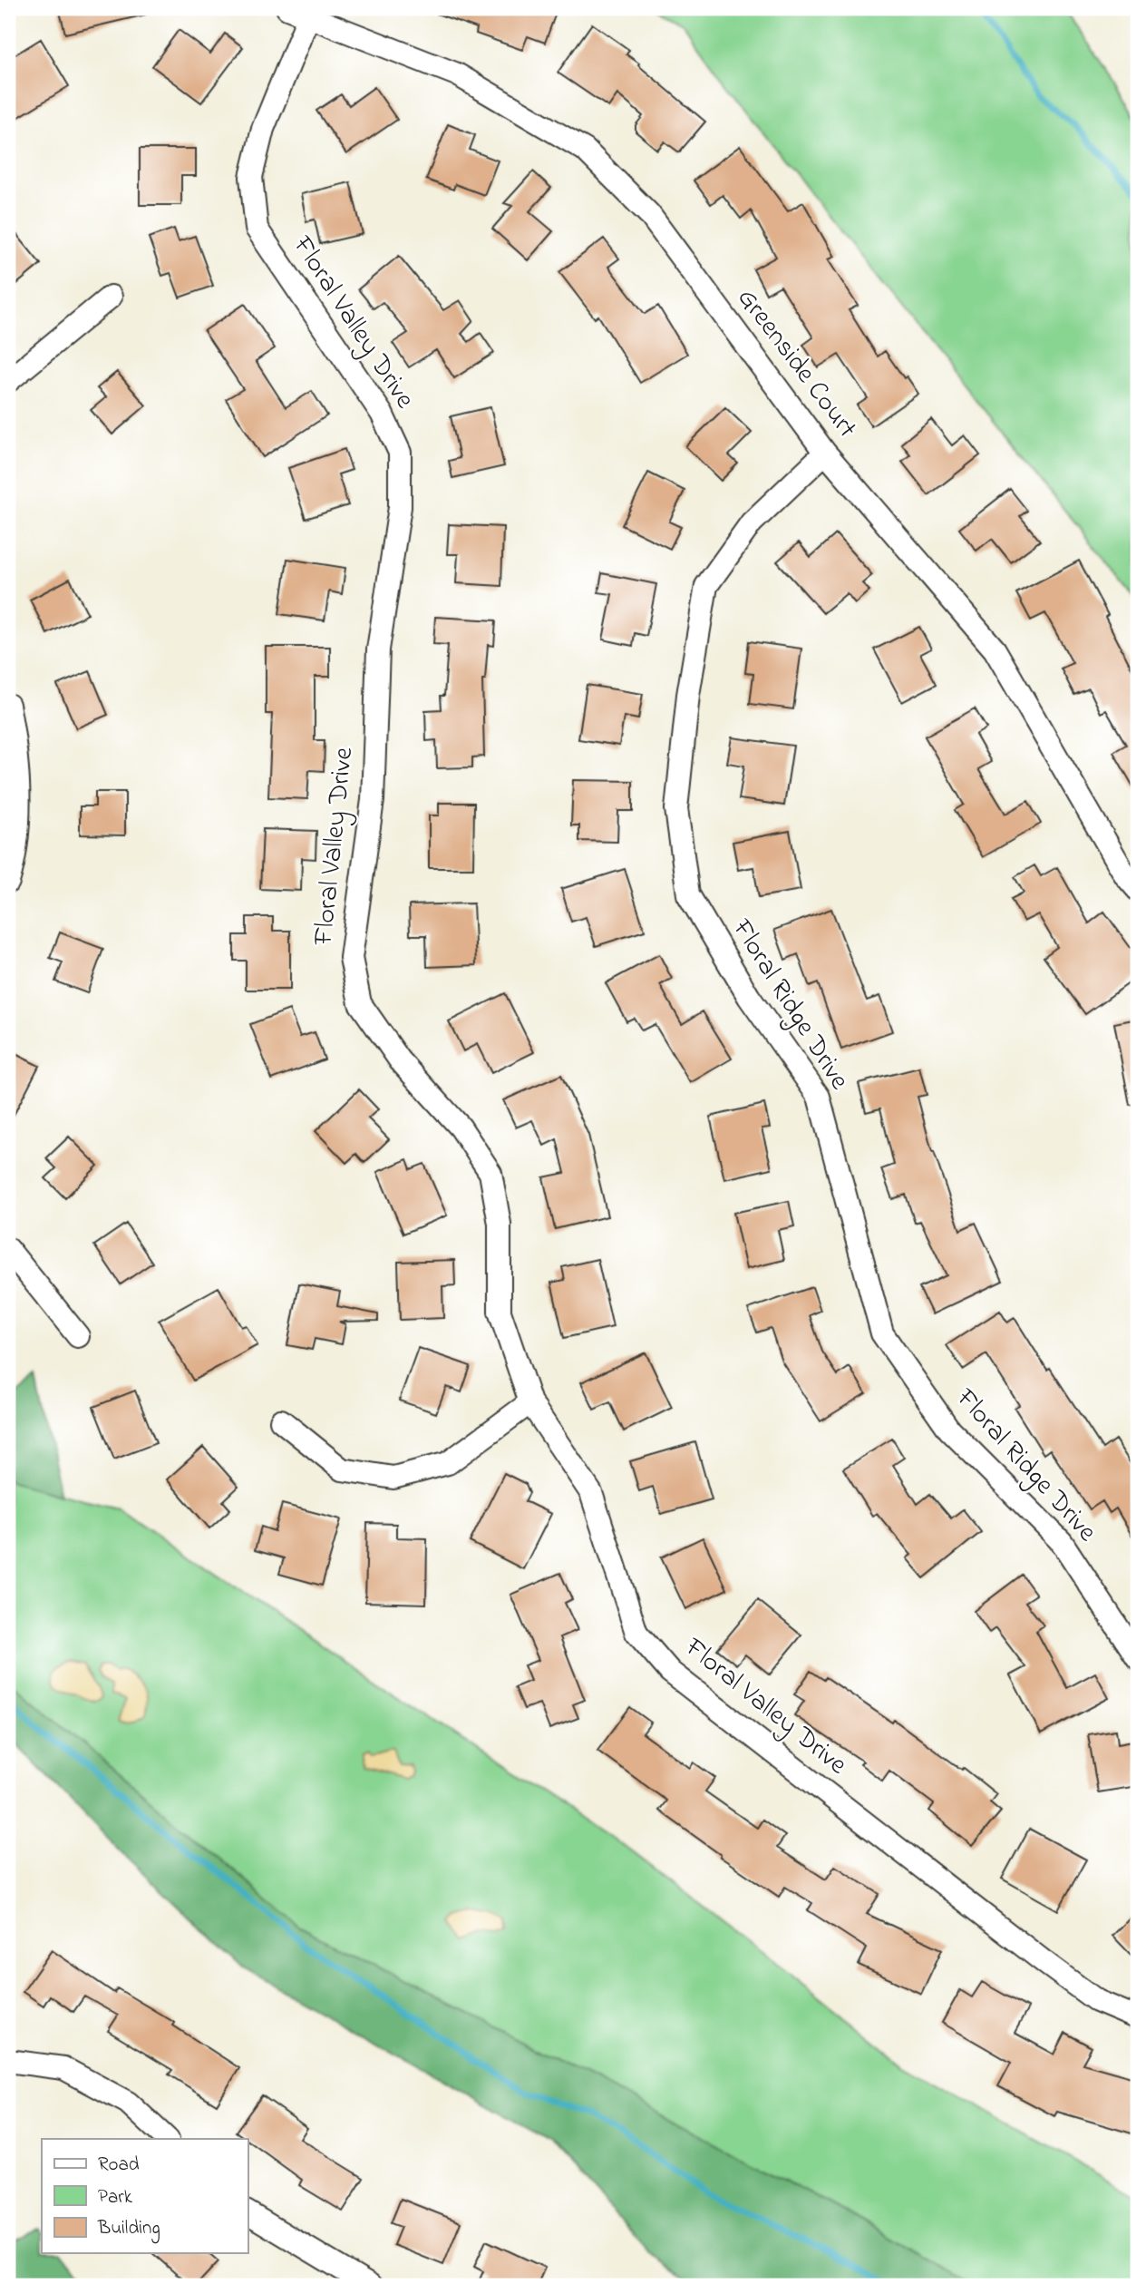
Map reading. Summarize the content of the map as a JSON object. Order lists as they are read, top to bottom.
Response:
{
  "streets": {
    "street": ["Floral Valley Drive", "Greenside Court", "Floral Ridge Drive"]
  },
  "crossings": [
    ["Floral Valley Drive", "Greenside Court"],
    ["Greenside Court", "Floral Ridge Drive"]
  ],
  "legend": ["Road", "Park", "Building"]
}
